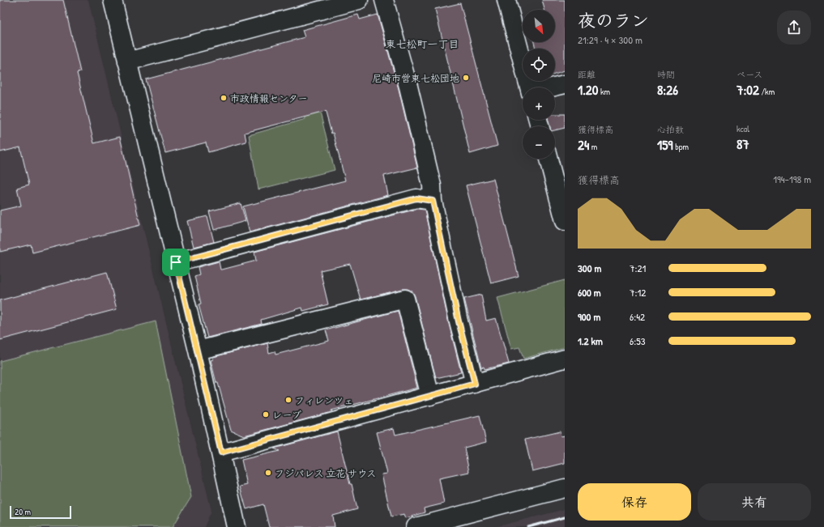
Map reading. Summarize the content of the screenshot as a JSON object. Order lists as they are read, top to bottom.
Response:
{
  "districts": ["東七松町一丁目"],
  "places": [
    "尼崎市営東七松団地",
    "市政情報センター",
    "フィレンツェ",
    "レーブ",
    "フジパレス 立花 サウス"
  ],
  "scale_bar": "20 m",
  "north": "bottom right",
  "page": {
    "heading": ["夜のラン", "21:29 · 4 × 300 m"],
    "map_buttons": ["+", "−"],
    "stats": [
      ["距離", "1.20 km"],
      ["時間", "8:26"],
      ["ペース", "7:02 /km"],
      ["獲得標高", "24 m"],
      ["心拍数", "159 bpm"],
      ["kcal", "87"]
    ],
    "chart": ["獲得標高", "194–198 m"],
    "list": [
      {
        "name": "300 m",
        "note": "7:21"
      },
      {
        "name": "600 m",
        "note": "7:12"
      },
      {
        "name": "900 m",
        "note": "6:42"
      },
      {
        "name": "1.2 km",
        "note": "6:53"
      }
    ],
    "buttons": ["保存", "共有"],
    "scale": "20 m"
  }
}
